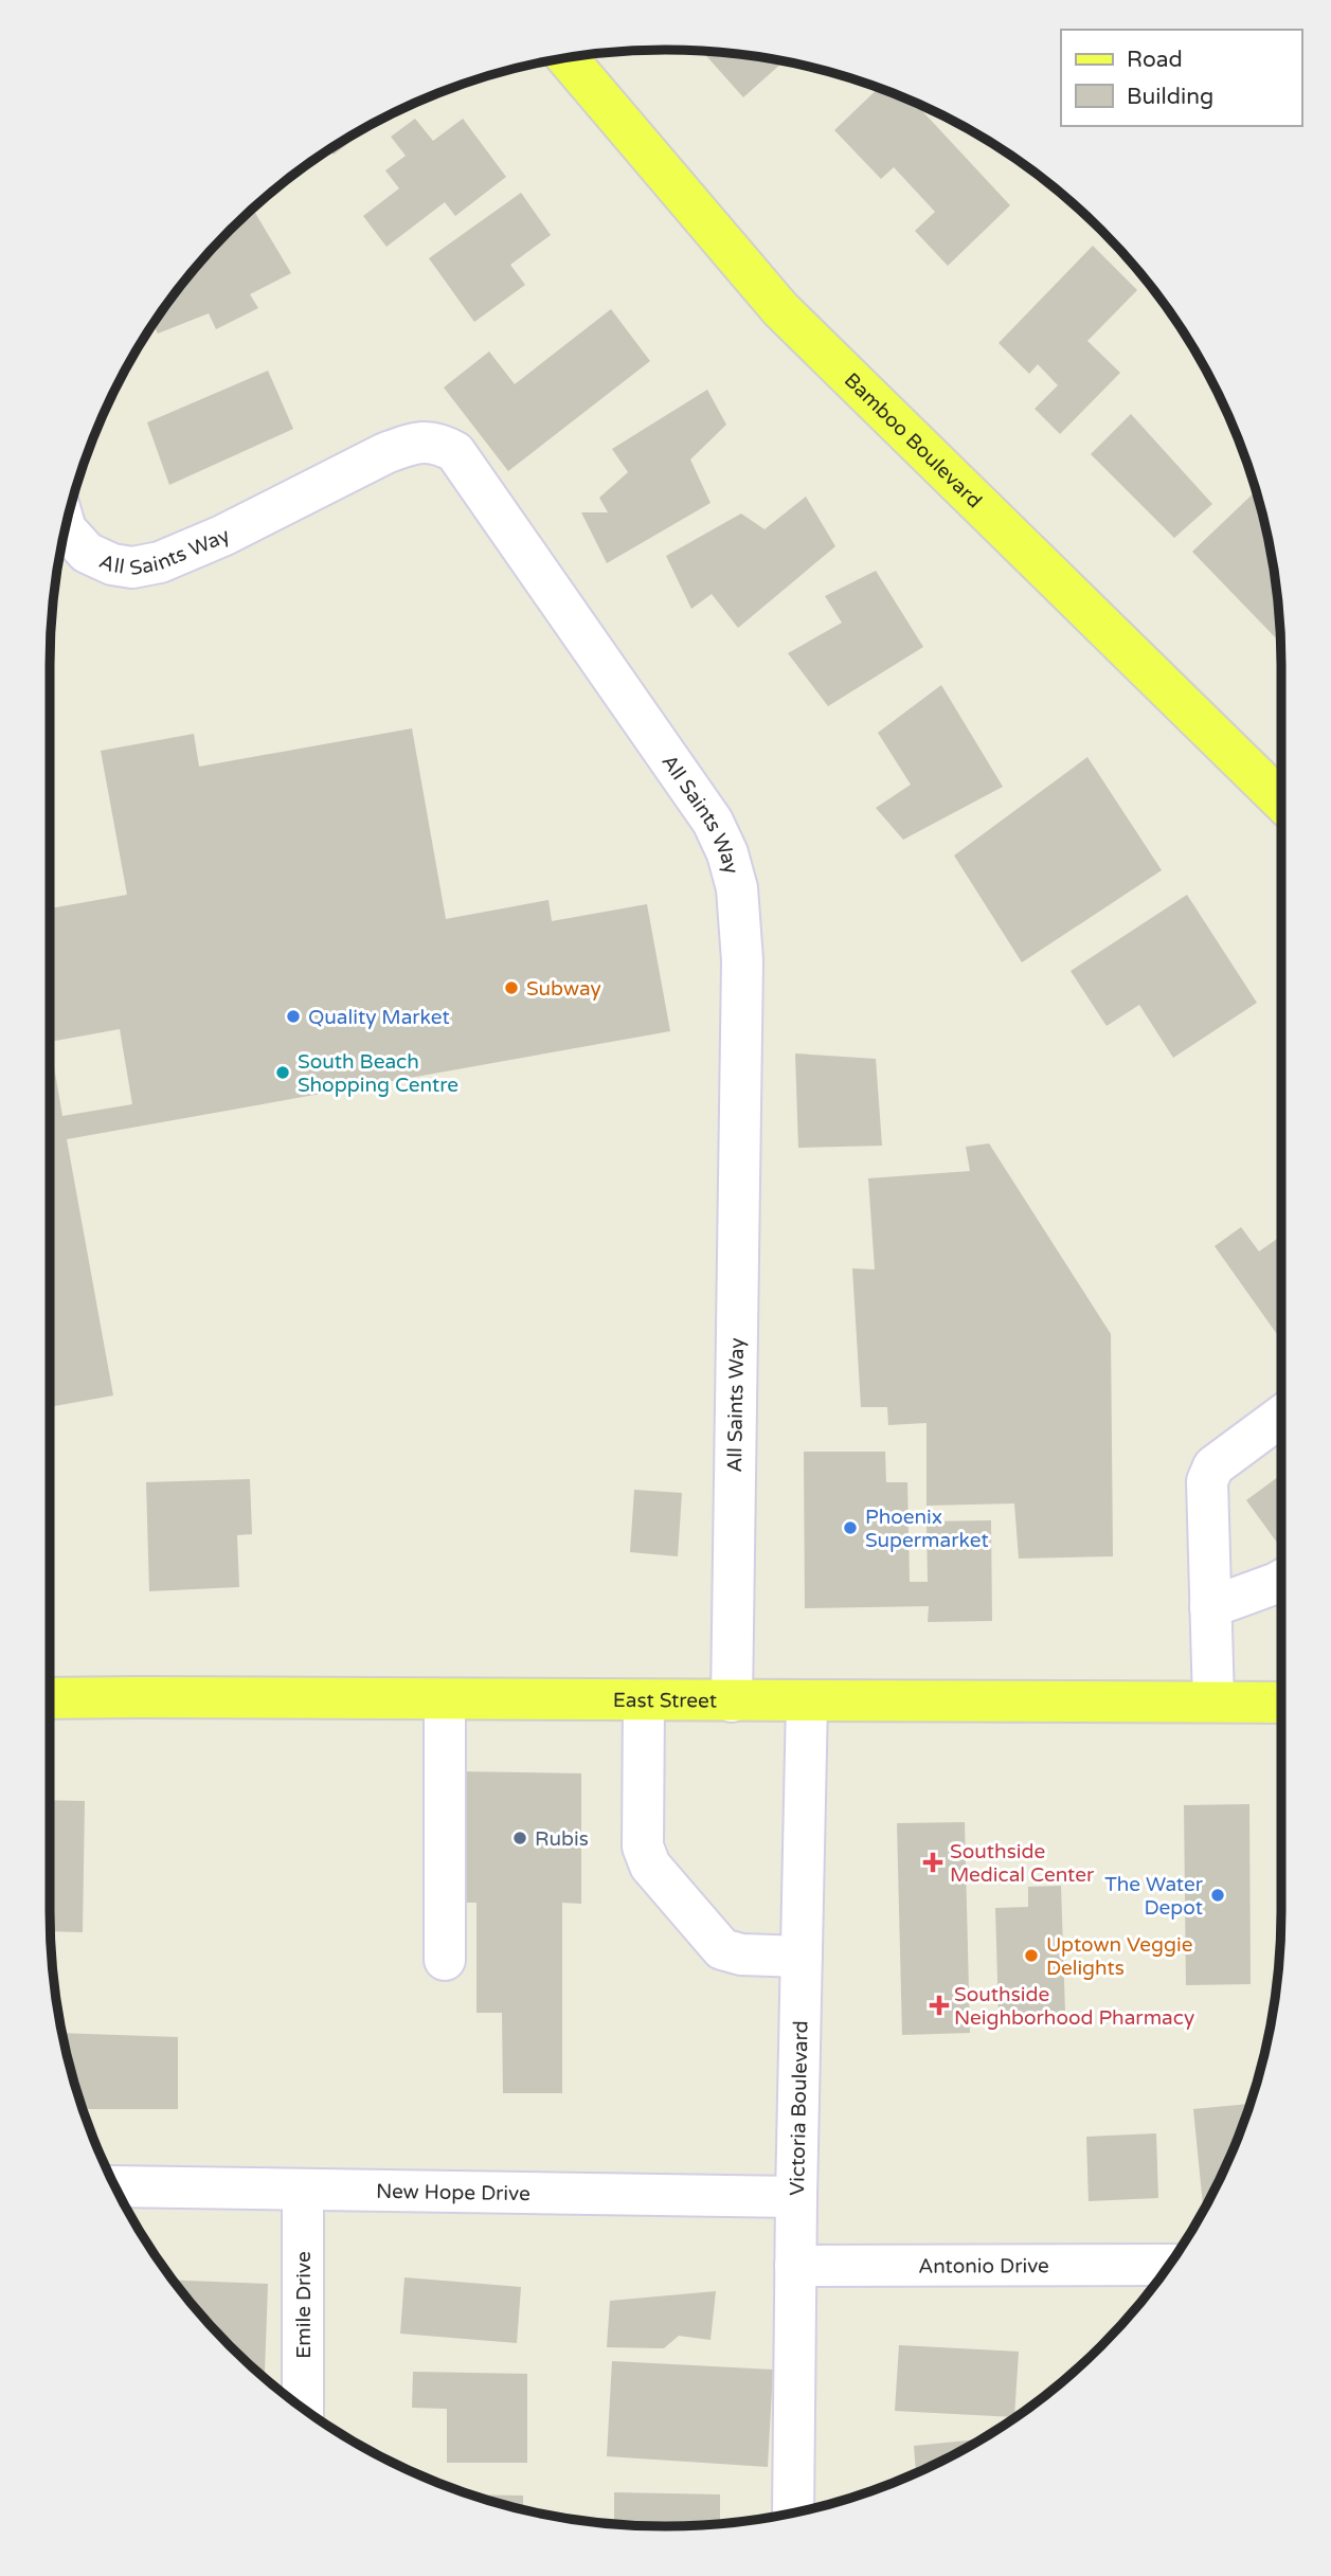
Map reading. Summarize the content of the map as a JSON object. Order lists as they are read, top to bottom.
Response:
{
  "streets": {
    "main road": ["Bamboo Boulevard", "East Street"],
    "street": [
      "All Saints Way",
      "Victoria Boulevard",
      "New Hope Drive",
      "Antonio Drive",
      "Emile Drive"
    ]
  },
  "crossings": [
    ["All Saints Way", "East Street"],
    ["East Street", "Victoria Boulevard"],
    ["Victoria Boulevard", "New Hope Drive"],
    ["Victoria Boulevard", "Antonio Drive"],
    ["New Hope Drive", "Emile Drive"]
  ],
  "places": {
    "other": [
      "Subway",
      "Quality Market",
      "South Beach Shopping Centre",
      "Phoenix Supermarket",
      "Rubis",
      "The Water Depot",
      "Uptown Veggie Delights"
    ],
    "health": ["Southside Medical Center", "Southside Neighborhood Pharmacy"]
  },
  "legend": ["Road", "Building"]
}
